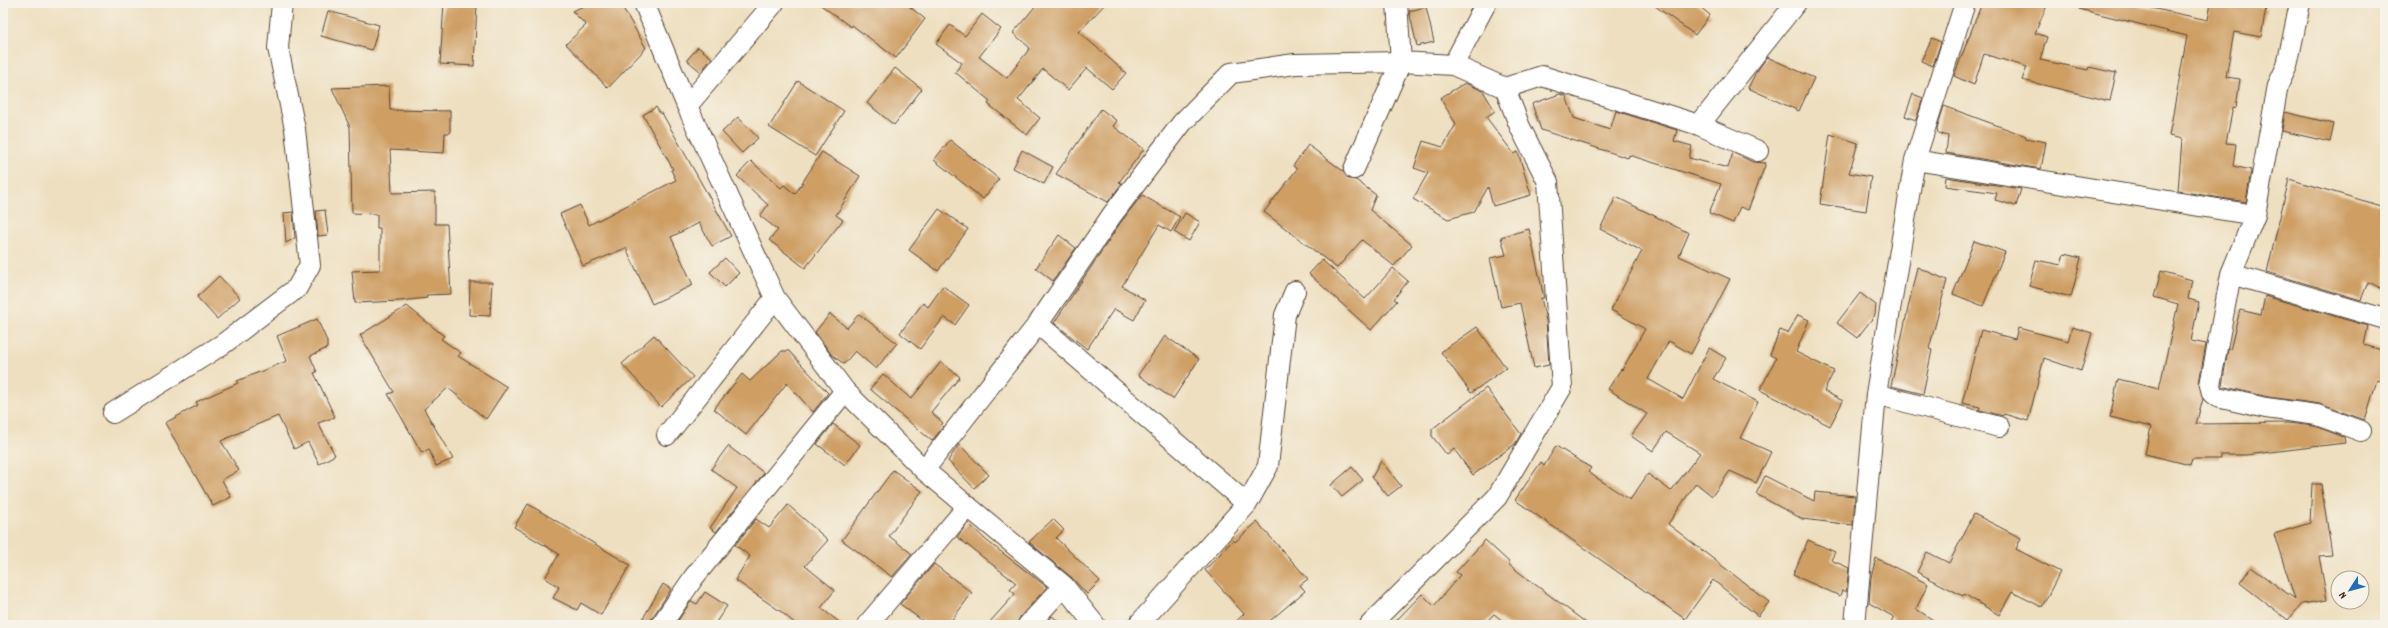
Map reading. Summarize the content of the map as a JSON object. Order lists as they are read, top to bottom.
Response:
{
  "north": "bottom left"
}
